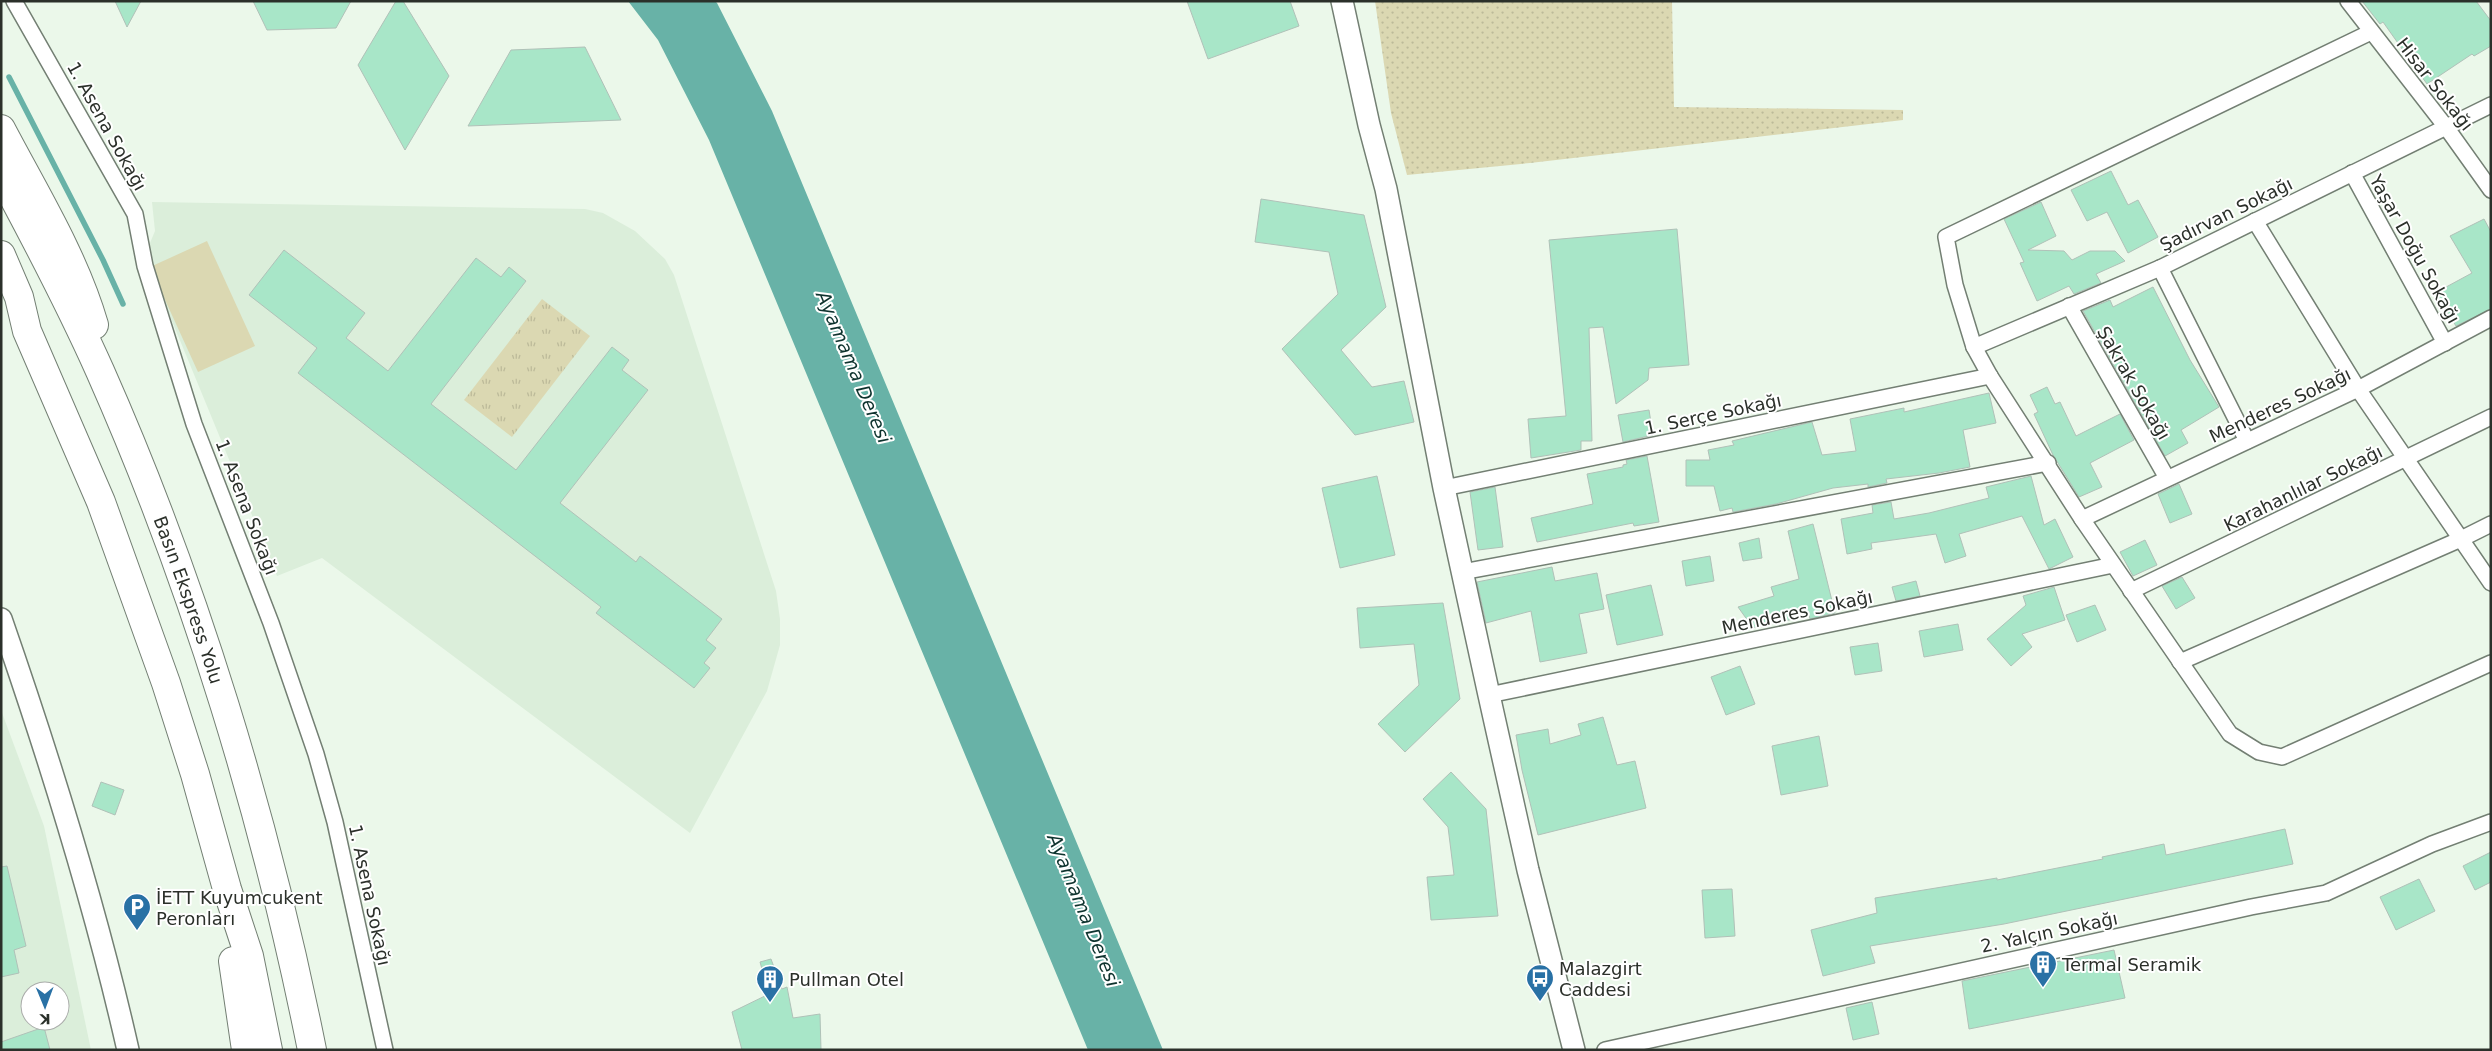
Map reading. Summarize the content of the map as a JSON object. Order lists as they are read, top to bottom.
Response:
{
  "streets": {
    "highway": ["Basın Ekspress Yolu"],
    "street": [
      "Hisar Sokağı",
      "1. Asena Sokağı",
      "Şadırvan Sokağı",
      "Yaşar Doğu Sokağı",
      "Şakrak Sokağı",
      "Menderes Sokağı",
      "1. Serçe Sokağı",
      "Karahanlılar Sokağı",
      "2. Yalçın Sokağı"
    ]
  },
  "crossings": [
    ["Hisar Sokağı", "Şadırvan Sokağı"],
    ["Şadırvan Sokağı", "Yaşar Doğu Sokağı"],
    ["Şadırvan Sokağı", "Şakrak Sokağı"],
    ["Yaşar Doğu Sokağı", "Menderes Sokağı"],
    ["Şakrak Sokağı", "Menderes Sokağı"]
  ],
  "water": ["Ayamama Deresi"],
  "places": {
    "parking": ["İETT Kuyumcukent Peronları"],
    "building": ["Termal Seramik", "Pullman Otel"],
    "bus stop": ["Malazgirt Caddesi"]
  },
  "north": "bottom"
}
